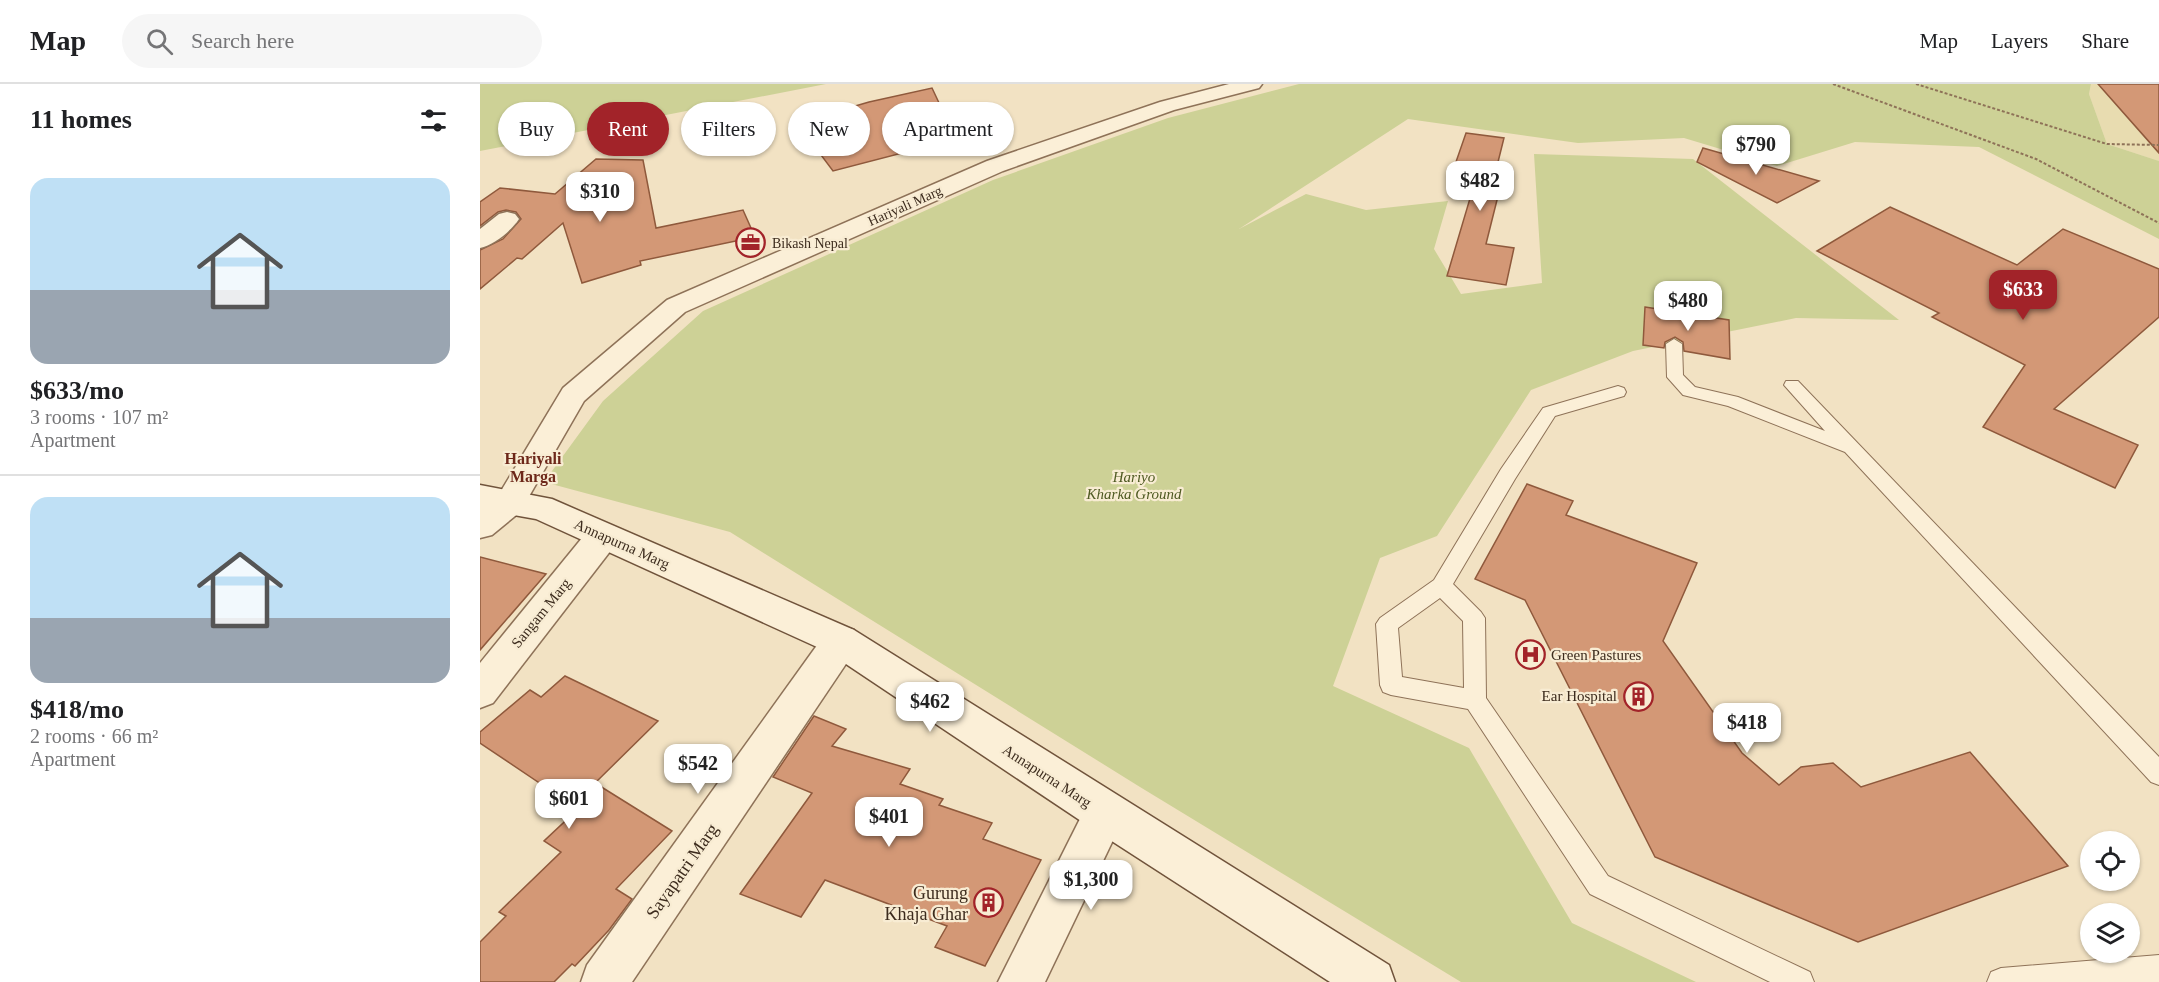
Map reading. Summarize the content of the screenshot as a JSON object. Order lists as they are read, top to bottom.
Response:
{
  "streets": {
    "street": [
      "Hariyali Marg",
      "Annapurna Marg",
      "Sangam Marg",
      "Sayapatri Marg"
    ]
  },
  "crossings": [
    ["Hariyali Marg", "Annapurna Marg"],
    ["Annapurna Marg", "Sangam Marg"],
    ["Annapurna Marg", "Sayapatri Marg"]
  ],
  "districts": ["Hariyali Marga"],
  "parks": ["Hariyo Kharka Ground"],
  "places": {
    "office": ["Bikash Nepal"],
    "hospital": ["Green Pastures"],
    "building": ["Ear Hospital", "Gurung Khaja Ghar"]
  },
  "page": {
    "header": "Map",
    "search": "Search here",
    "nav": ["Map", "Layers", "Share"],
    "heading": "11 homes",
    "chip": [
      "Buy",
      "Rent",
      "Filters",
      "New",
      "Apartment"
    ],
    "price": [
      "$790",
      "$482",
      "$310",
      "$633",
      "$480",
      "$462",
      "$418",
      "$542",
      "$601",
      "$401",
      "$1,300"
    ],
    "list": [
      {
        "name": "$633/mo",
        "note": "3 rooms · 107 m² · Apartment"
      },
      {
        "name": "$418/mo",
        "note": "2 rooms · 66 m² · Apartment"
      }
    ]
  }
}
